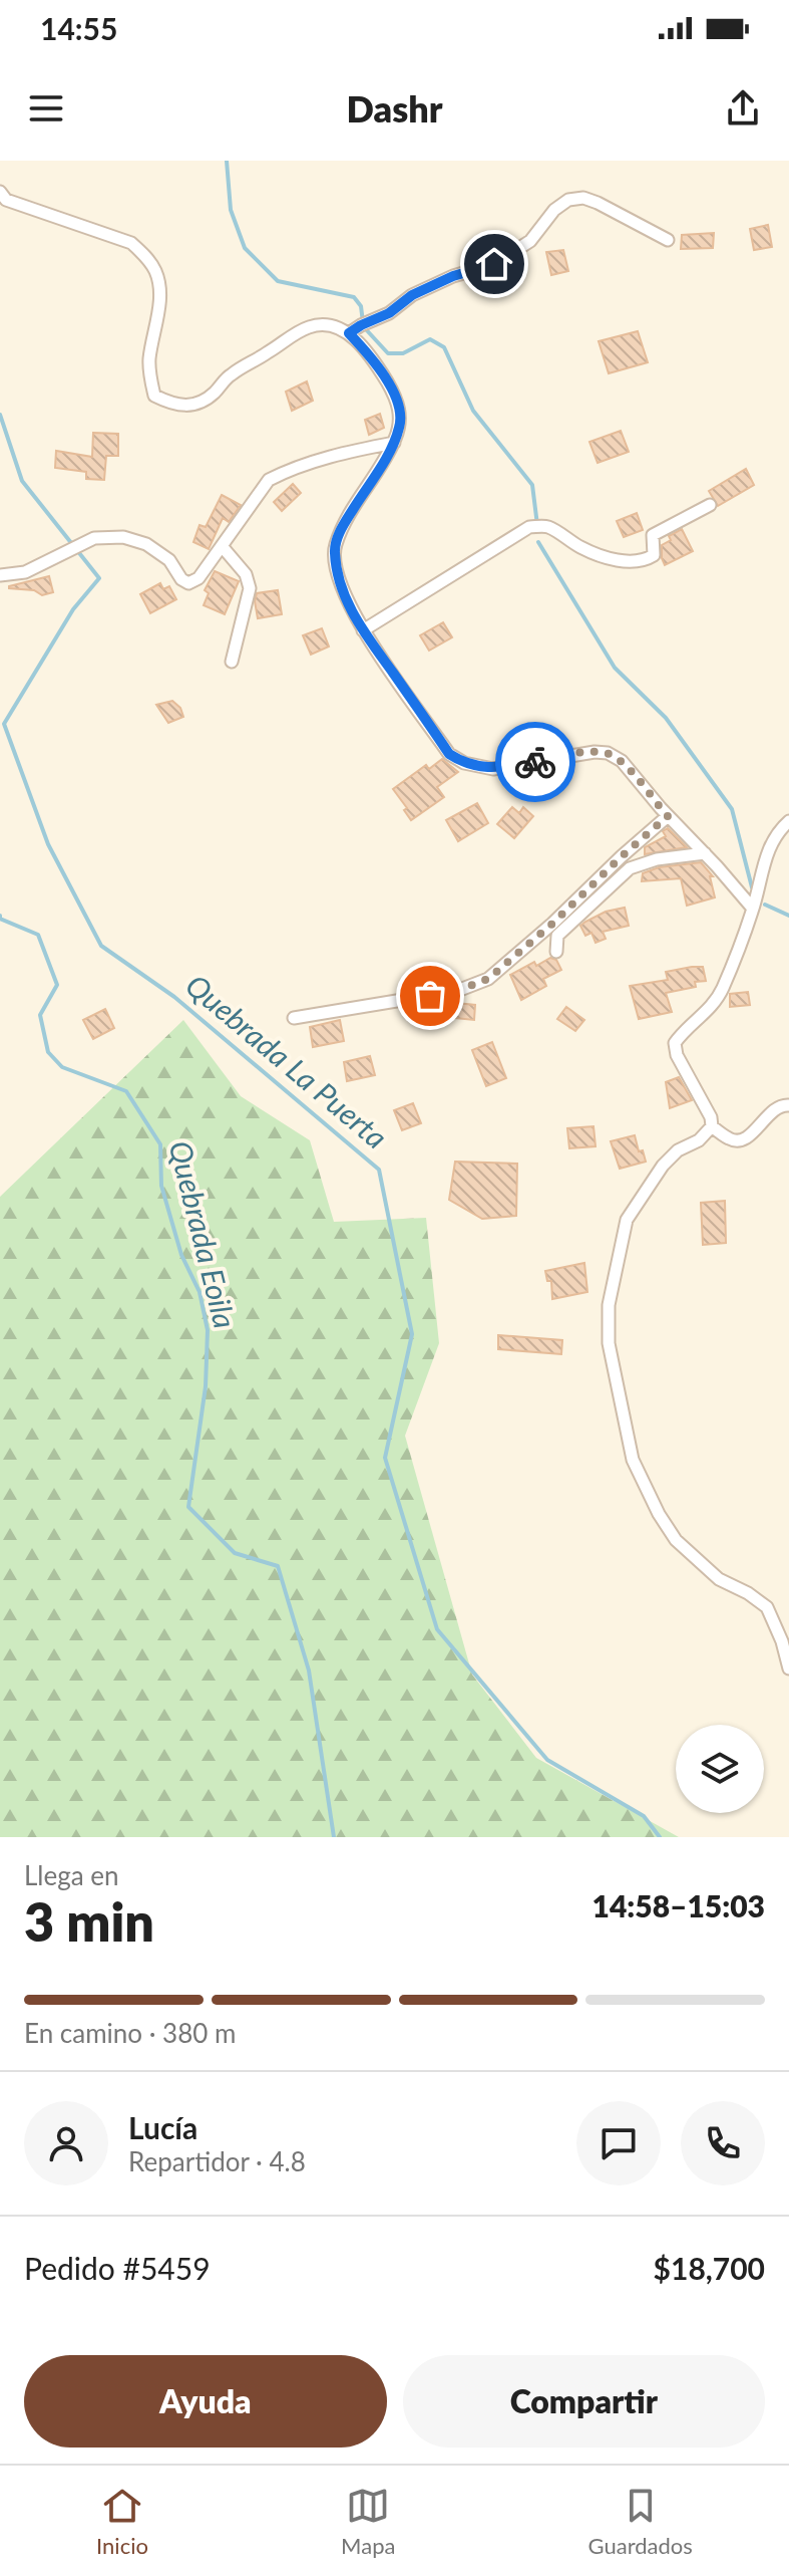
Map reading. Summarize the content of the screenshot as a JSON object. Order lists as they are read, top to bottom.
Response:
{
  "water": ["Quebrada La Puerta", "Quebrada Eoila"],
  "page": {
    "status": "14:55",
    "header": "Dashr",
    "heading": ["3 min", "Llega en", "14:58–15:03"],
    "panel": [
      "Lucía",
      "Repartidor · 4.8",
      "Pedido #5459",
      "$18,700"
    ],
    "bar": "En camino · 380 m",
    "buttons": ["Ayuda", "Compartir"],
    "tabs": ["Inicio", "Mapa", "Guardados"]
  }
}
